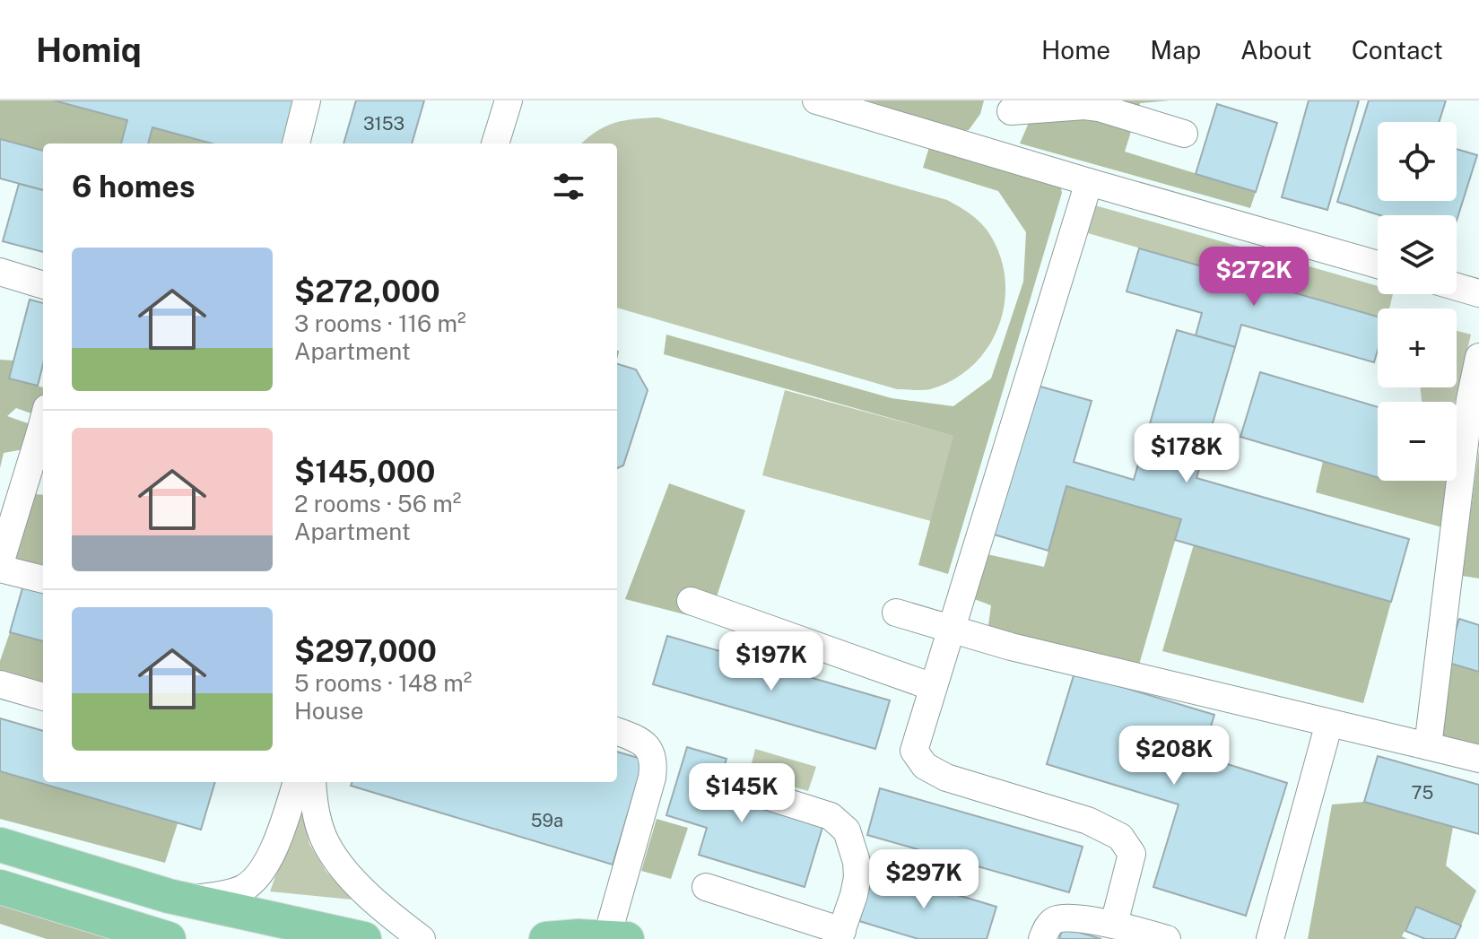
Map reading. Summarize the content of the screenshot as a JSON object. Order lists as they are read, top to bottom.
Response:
{
  "house_numbers": ["3153", "75", "59a"],
  "page": {
    "header": "Homiq",
    "nav": [
      "Home",
      "Map",
      "About",
      "Contact"
    ],
    "map_buttons": ["+", "−"],
    "heading": "6 homes",
    "list": [
      {
        "name": "$272,000",
        "note": "3 rooms · 116 m² · Apartment"
      },
      {
        "name": "$145,000",
        "note": "2 rooms · 56 m² · Apartment"
      },
      {
        "name": "$297,000",
        "note": "5 rooms · 148 m² · House"
      }
    ],
    "price": [
      "$272K",
      "$178K",
      "$197K",
      "$208K",
      "$145K",
      "$297K"
    ]
  }
}
